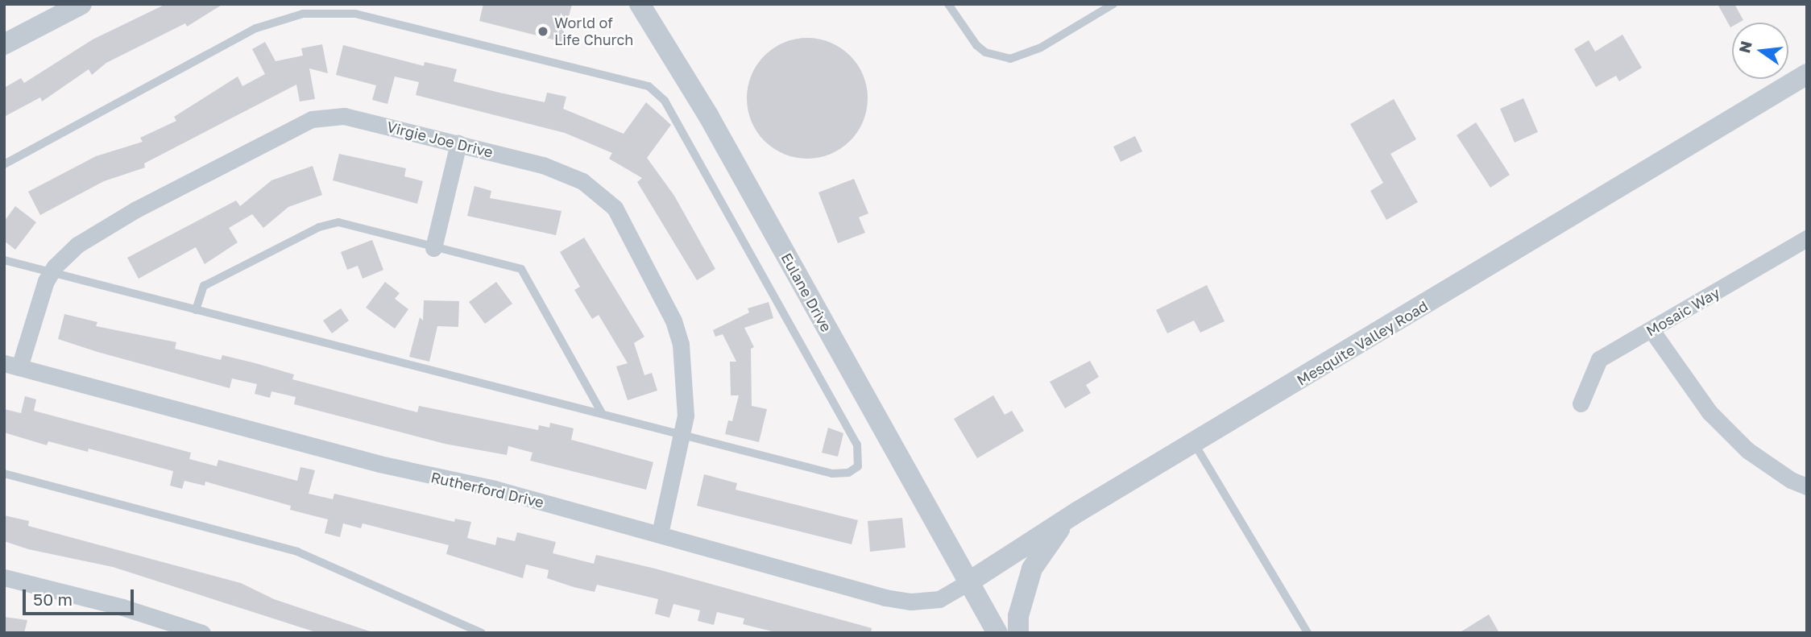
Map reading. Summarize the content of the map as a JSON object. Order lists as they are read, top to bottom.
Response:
{
  "streets": {
    "street": [
      "Virgie Joe Drive",
      "Eulane Drive",
      "Mosaic Way",
      "Mesquite Valley Road",
      "Rutherford Drive"
    ]
  },
  "crossings": [
    ["Virgie Joe Drive", "Rutherford Drive"],
    ["Eulane Drive", "Mesquite Valley Road"],
    ["Eulane Drive", "Rutherford Drive"],
    ["Mesquite Valley Road", "Rutherford Drive"]
  ],
  "places": ["World of Life Church"],
  "scale_bar": "50 m",
  "north": "left"
}
